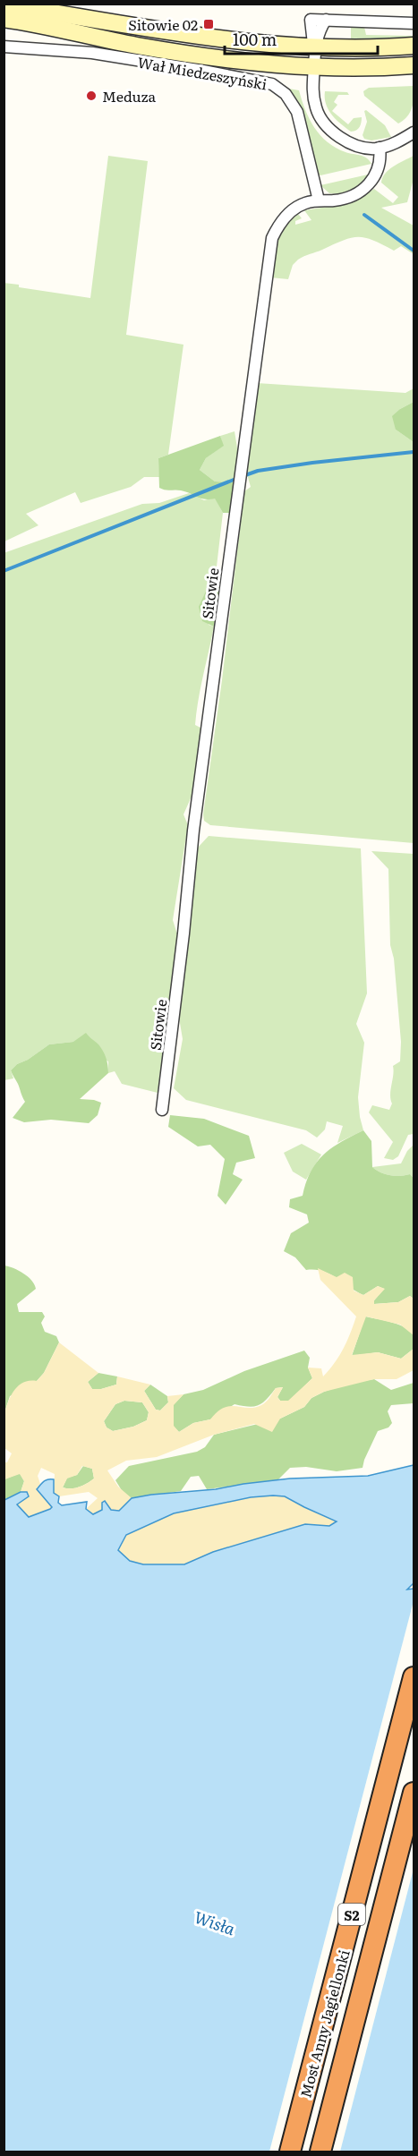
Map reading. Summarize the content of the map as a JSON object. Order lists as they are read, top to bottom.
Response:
{
  "streets": {
    "highway": ["S2", "Most Anny Jagiellonki"],
    "main road": ["Wał Miedzeszyński"],
    "street": ["Sitowie"]
  },
  "crossings": [
    ["Wał Miedzeszyński", "Sitowie"]
  ],
  "water": ["Wisła"],
  "places": {
    "transit": ["Sitowie 02"],
    "other": ["Meduza"]
  },
  "scale_bar": "100 m"
}
